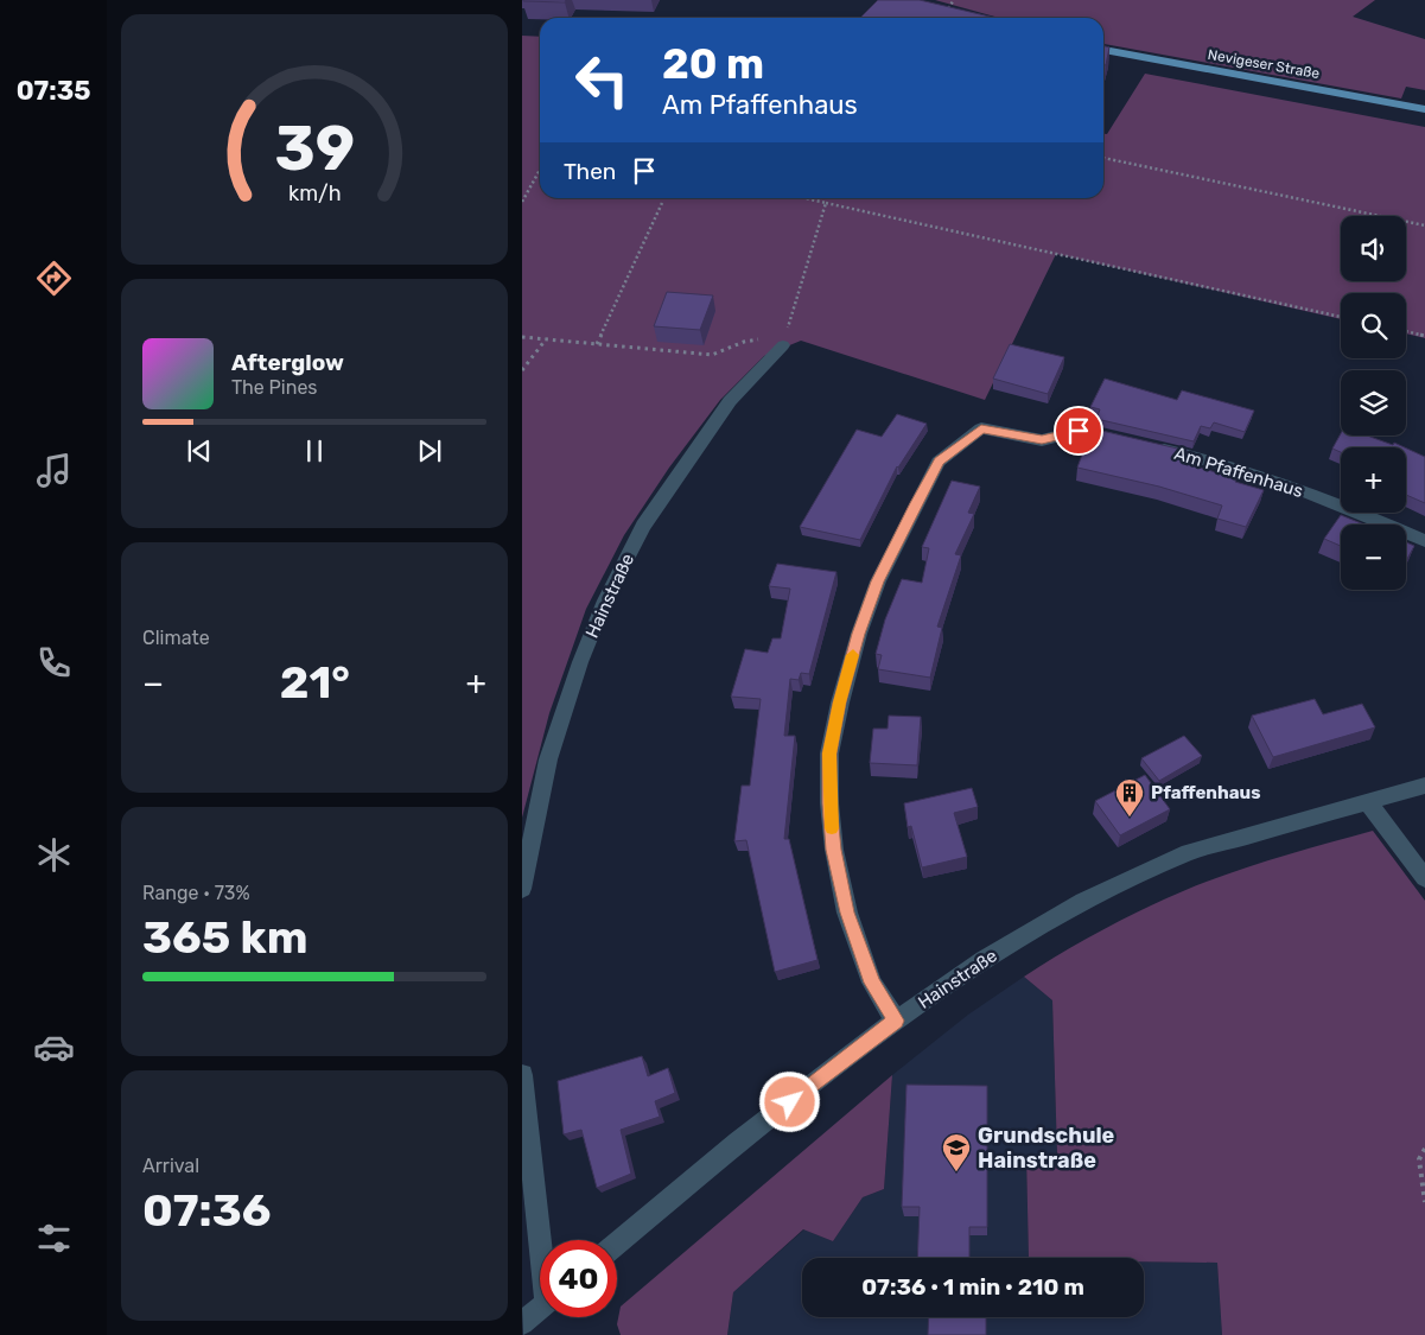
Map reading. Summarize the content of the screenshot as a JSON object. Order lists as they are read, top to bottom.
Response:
{
  "streets": {
    "main road": ["Nevigeser Straße"],
    "street": ["Am Pfaffenhaus", "Hainstraße"]
  },
  "places": {
    "building": ["Pfaffenhaus"],
    "school or university": ["Grundschule Hainstraße"]
  },
  "page": {
    "tabs": "07:35",
    "turn": ["20 m", "Am Pfaffenhaus"],
    "then": "Then",
    "map_buttons": ["+", "−"],
    "song": ["Afterglow", "The Pines"],
    "tile": [
      "Climate",
      ["Range · 73%", "365 km"],
      ["Arrival", "07:36"]
    ],
    "heat": ["−", "21°", "+"],
    "limit": "40",
    "trip": "07:36 · 1 min · 210 m",
    "gauge": ["39", "km/h"]
  }
}
